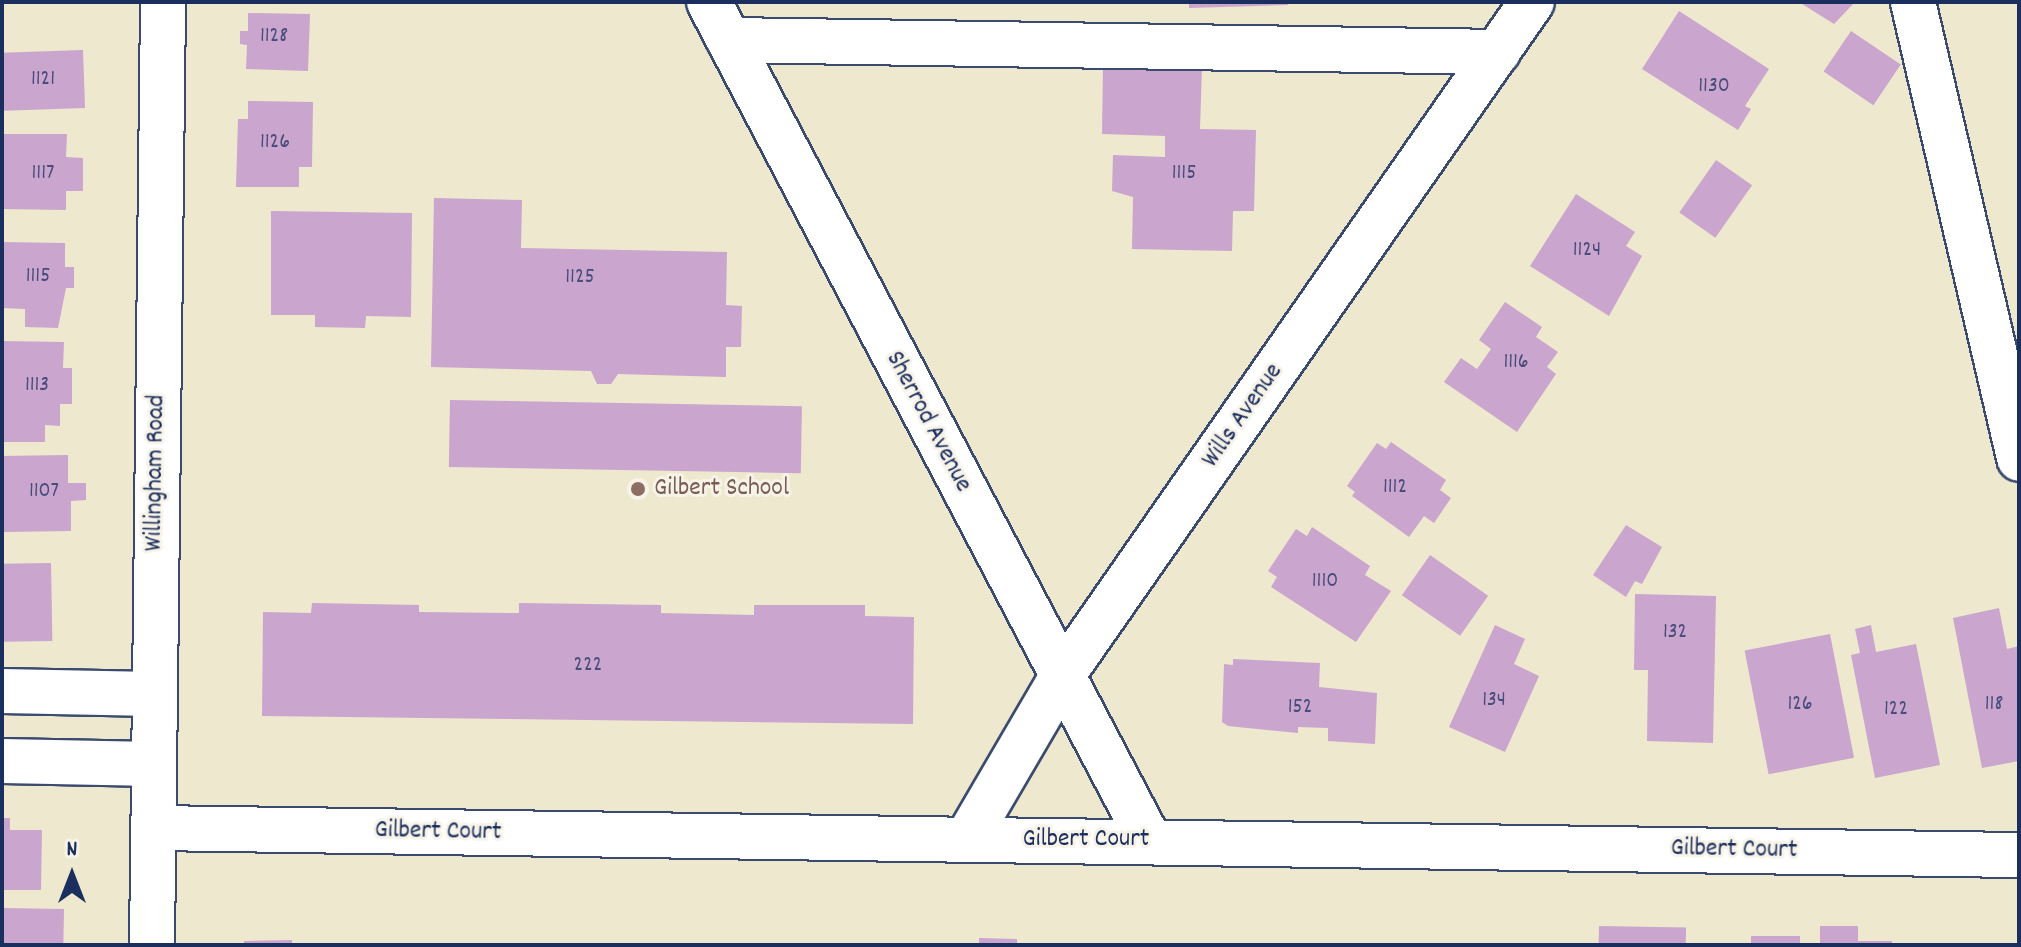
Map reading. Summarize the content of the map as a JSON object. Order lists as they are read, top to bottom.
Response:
{
  "streets": {
    "street": [
      "Wills Avenue",
      "Sherrod Avenue",
      "Willingham Road",
      "Gilbert Court"
    ]
  },
  "crossings": [
    ["Wills Avenue", "Sherrod Avenue"],
    ["Wills Avenue", "Gilbert Court"],
    ["Sherrod Avenue", "Gilbert Court"],
    ["Willingham Road", "Gilbert Court"]
  ],
  "places": ["Gilbert School"],
  "house_numbers": [
    "1128",
    "1121",
    "1130",
    "1126",
    "1117",
    "1115",
    "1124",
    "1115",
    "1125",
    "1116",
    "1113",
    "1112",
    "1107",
    "1110",
    "132",
    "222",
    "134",
    "126",
    "118",
    "152",
    "122"
  ],
  "north": "top"
}
